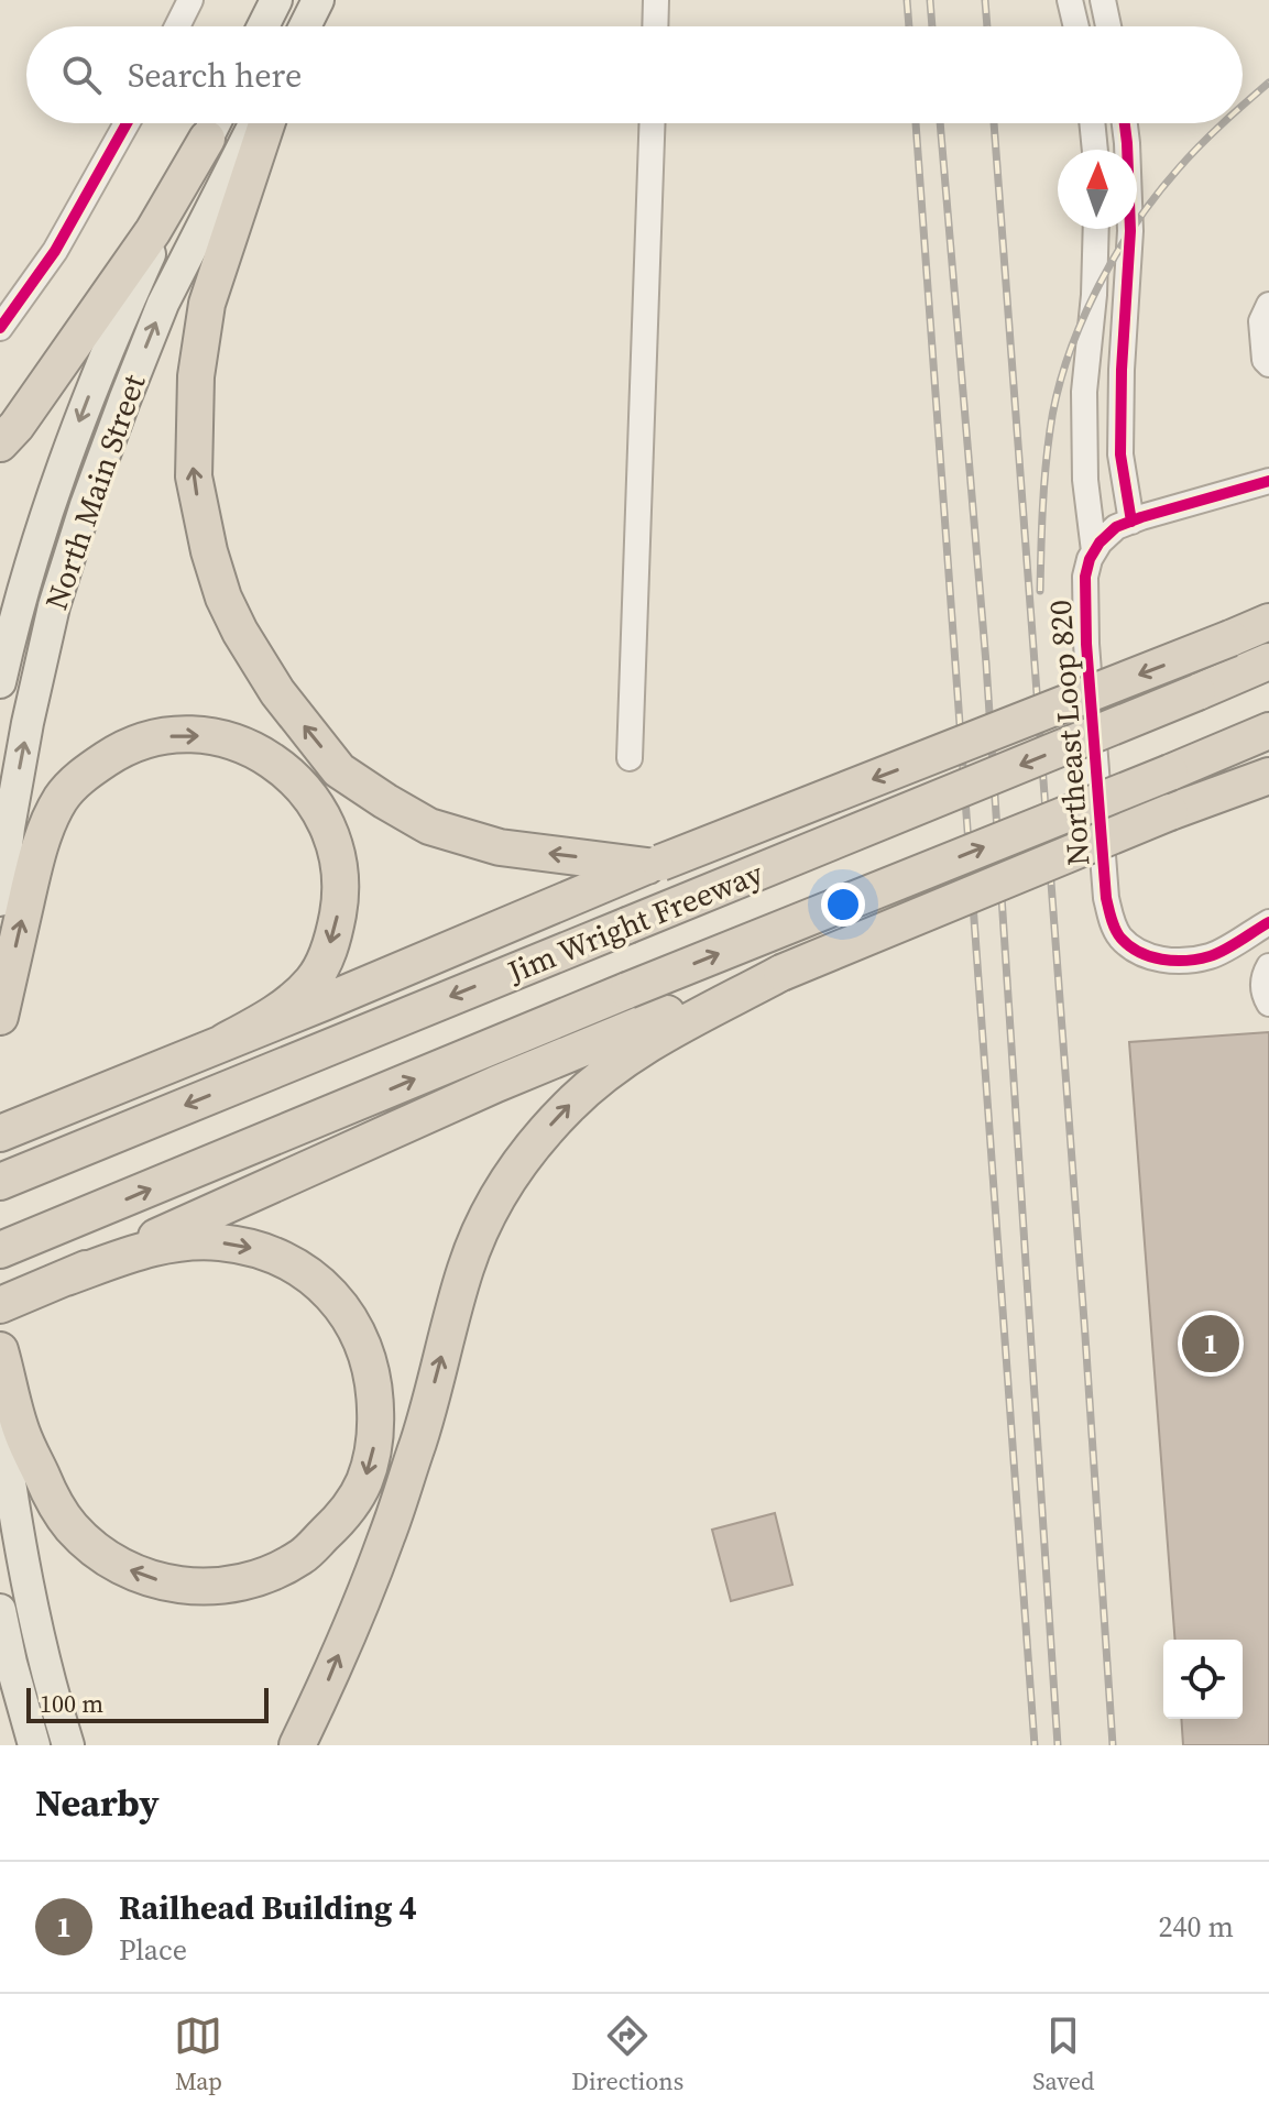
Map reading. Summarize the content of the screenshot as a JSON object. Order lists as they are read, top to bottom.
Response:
{
  "streets": {
    "highway": ["Jim Wright Freeway"],
    "main road": ["North Main Street"],
    "street": ["Northeast Loop 820"]
  },
  "scale_bar": "100 m",
  "north": "top",
  "page": {
    "search": "Search here",
    "pins": "1",
    "scale": "100 m",
    "heading": "Nearby",
    "list": [
      {
        "mark": "1",
        "name": "Railhead Building 4",
        "note": "Place",
        "value": "240 m"
      }
    ],
    "nav": ["Map", "Directions", "Saved"]
  }
}
